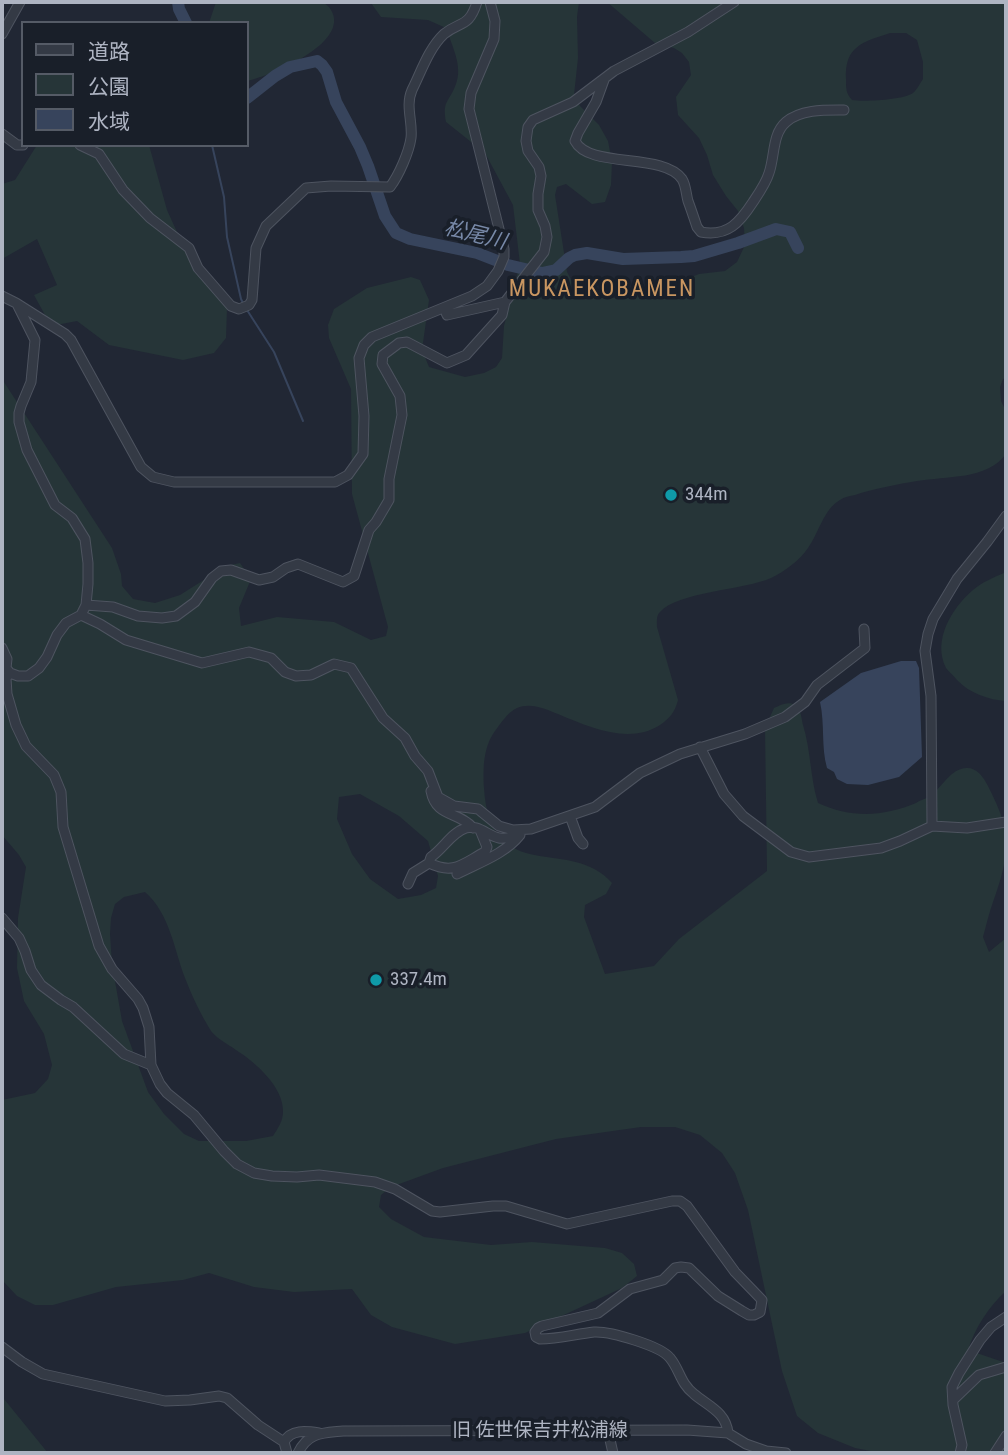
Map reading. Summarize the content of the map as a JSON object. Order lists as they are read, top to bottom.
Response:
{
  "streets": {
    "street": ["旧 佐世保吉井松浦線"]
  },
  "districts": ["MUKAEKOBAMEN"],
  "water": ["松尾川"],
  "places": ["344m", "337.4m"],
  "legend": ["道路", "公園", "水域"]
}
